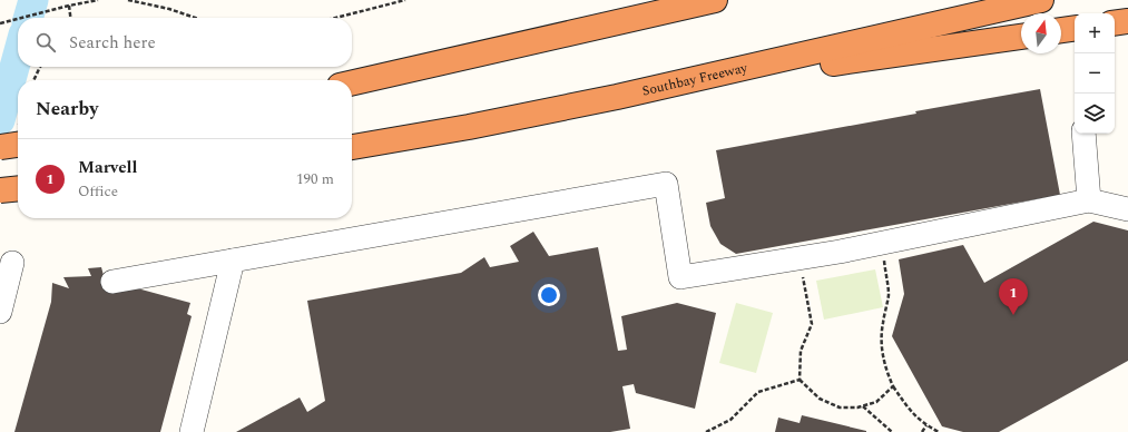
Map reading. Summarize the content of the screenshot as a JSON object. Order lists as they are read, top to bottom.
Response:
{
  "streets": {
    "highway": ["Southbay Freeway"]
  },
  "north": "top",
  "page": {
    "map_buttons": ["+", "−"],
    "search": "Search here",
    "heading": "Nearby",
    "list": [
      {
        "mark": "1",
        "name": "Marvell",
        "note": "Office",
        "value": "190 m"
      }
    ],
    "pins": "1"
  }
}
